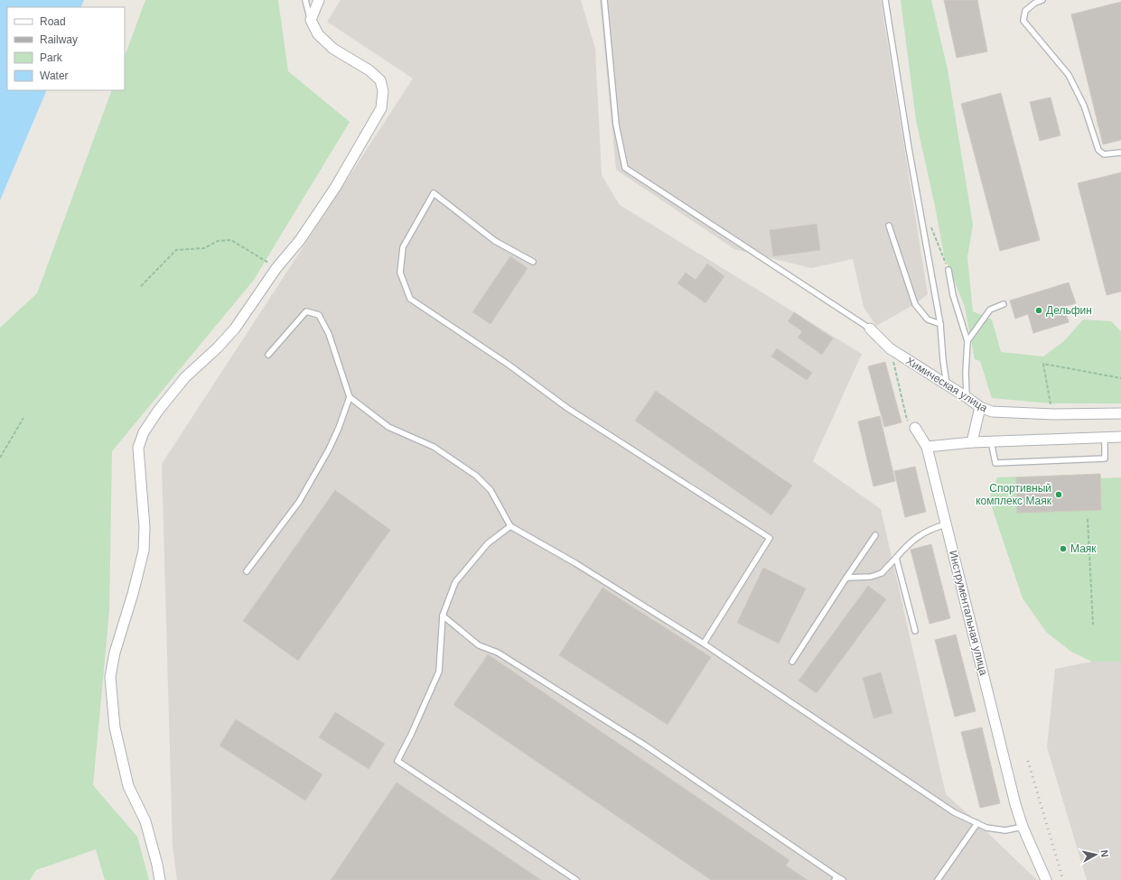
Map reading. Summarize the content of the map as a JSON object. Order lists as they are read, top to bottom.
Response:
{
  "streets": {
    "street": ["Химическая улица", "Инструментальная улица"]
  },
  "places": ["Дельфин", "Спортивный комплекс Маяк", "Маяк"],
  "legend": [
    "Road",
    "Railway",
    "Park",
    "Water"
  ],
  "north": "right"
}
